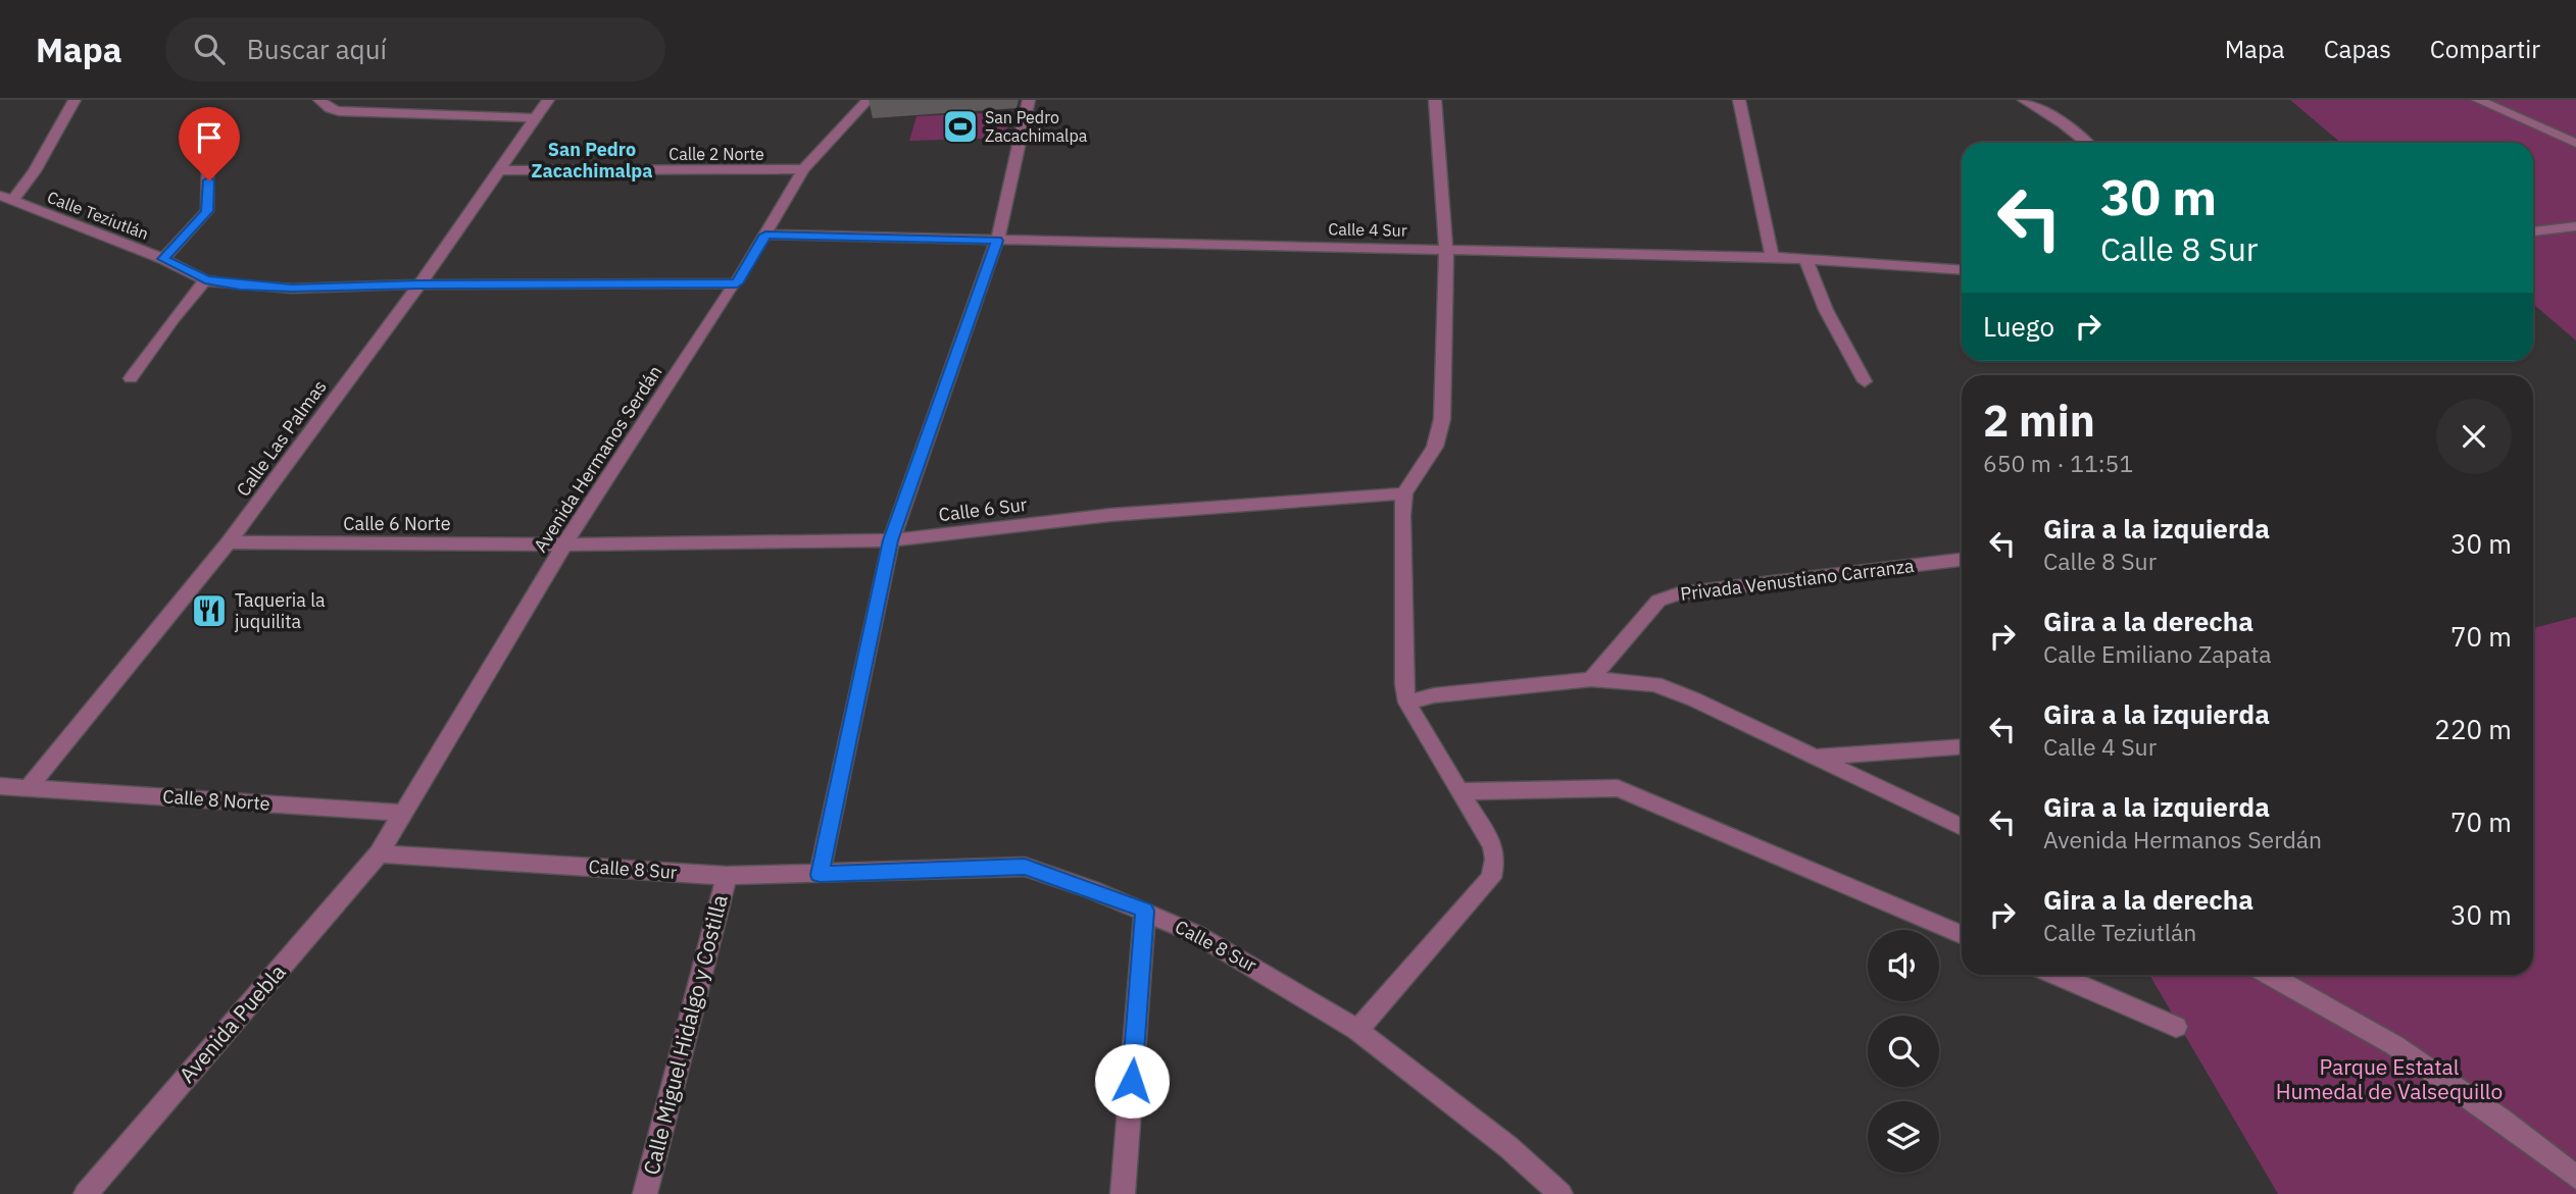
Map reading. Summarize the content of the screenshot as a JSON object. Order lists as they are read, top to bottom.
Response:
{
  "streets": {
    "street": [
      "Calle 2 Norte",
      "Calle Teziutlán",
      "Calle 4 Sur",
      "Calle Las Palmas",
      "Avenida Hermanos Serdán",
      "Calle 6 Sur",
      "Calle 6 Norte",
      "Privada Venustiano Carranza",
      "Calle 8 Norte",
      "Calle 8 Sur",
      "Avenida Puebla",
      "Calle Miguel Hidalgo y Costilla"
    ]
  },
  "crossings": [
    ["Calle 2 Norte", "Calle Las Palmas"],
    ["Calle 2 Norte", "Avenida Hermanos Serdán"],
    ["Calle Teziutlán", "Calle Las Palmas"],
    ["Calle Teziutlán", "Avenida Hermanos Serdán"],
    ["Calle 4 Sur", "Avenida Hermanos Serdán"],
    ["Calle Las Palmas", "Calle 6 Norte"],
    ["Calle Las Palmas", "Calle 8 Norte"],
    ["Avenida Hermanos Serdán", "Calle 6 Sur"],
    ["Avenida Hermanos Serdán", "Calle 6 Norte"],
    ["Avenida Hermanos Serdán", "Calle 8 Norte"],
    ["Avenida Hermanos Serdán", "Calle 8 Sur"],
    ["Avenida Hermanos Serdán", "Avenida Puebla"],
    ["Calle 6 Sur", "Calle 6 Norte"],
    ["Calle 8 Sur", "Avenida Puebla"],
    ["Calle 8 Sur", "Calle Miguel Hidalgo y Costilla"]
  ],
  "districts": ["San Pedro Zacachimalpa"],
  "parks": ["Parque Estatal Humedal de Valsequillo"],
  "places": {
    "sports": ["San Pedro Zacachimalpa"],
    "restaurant": ["Taqueria la juquilita"]
  },
  "page": {
    "header": "Mapa",
    "search": "Buscar aquí",
    "nav": ["Mapa", "Capas", "Compartir"],
    "turn": ["30 m", "Calle 8 Sur"],
    "then": "Luego",
    "heading": ["2 min", "650 m · 11:51"],
    "list": [
      {
        "name": "Gira a la izquierda",
        "note": "Calle 8 Sur",
        "value": "30 m"
      },
      {
        "name": "Gira a la derecha",
        "note": "Calle Emiliano Zapata",
        "value": "70 m"
      },
      {
        "name": "Gira a la izquierda",
        "note": "Calle 4 Sur",
        "value": "220 m"
      },
      {
        "name": "Gira a la izquierda",
        "note": "Avenida Hermanos Serdán",
        "value": "70 m"
      },
      {
        "name": "Gira a la derecha",
        "note": "Calle Teziutlán",
        "value": "30 m"
      }
    ]
  }
}
